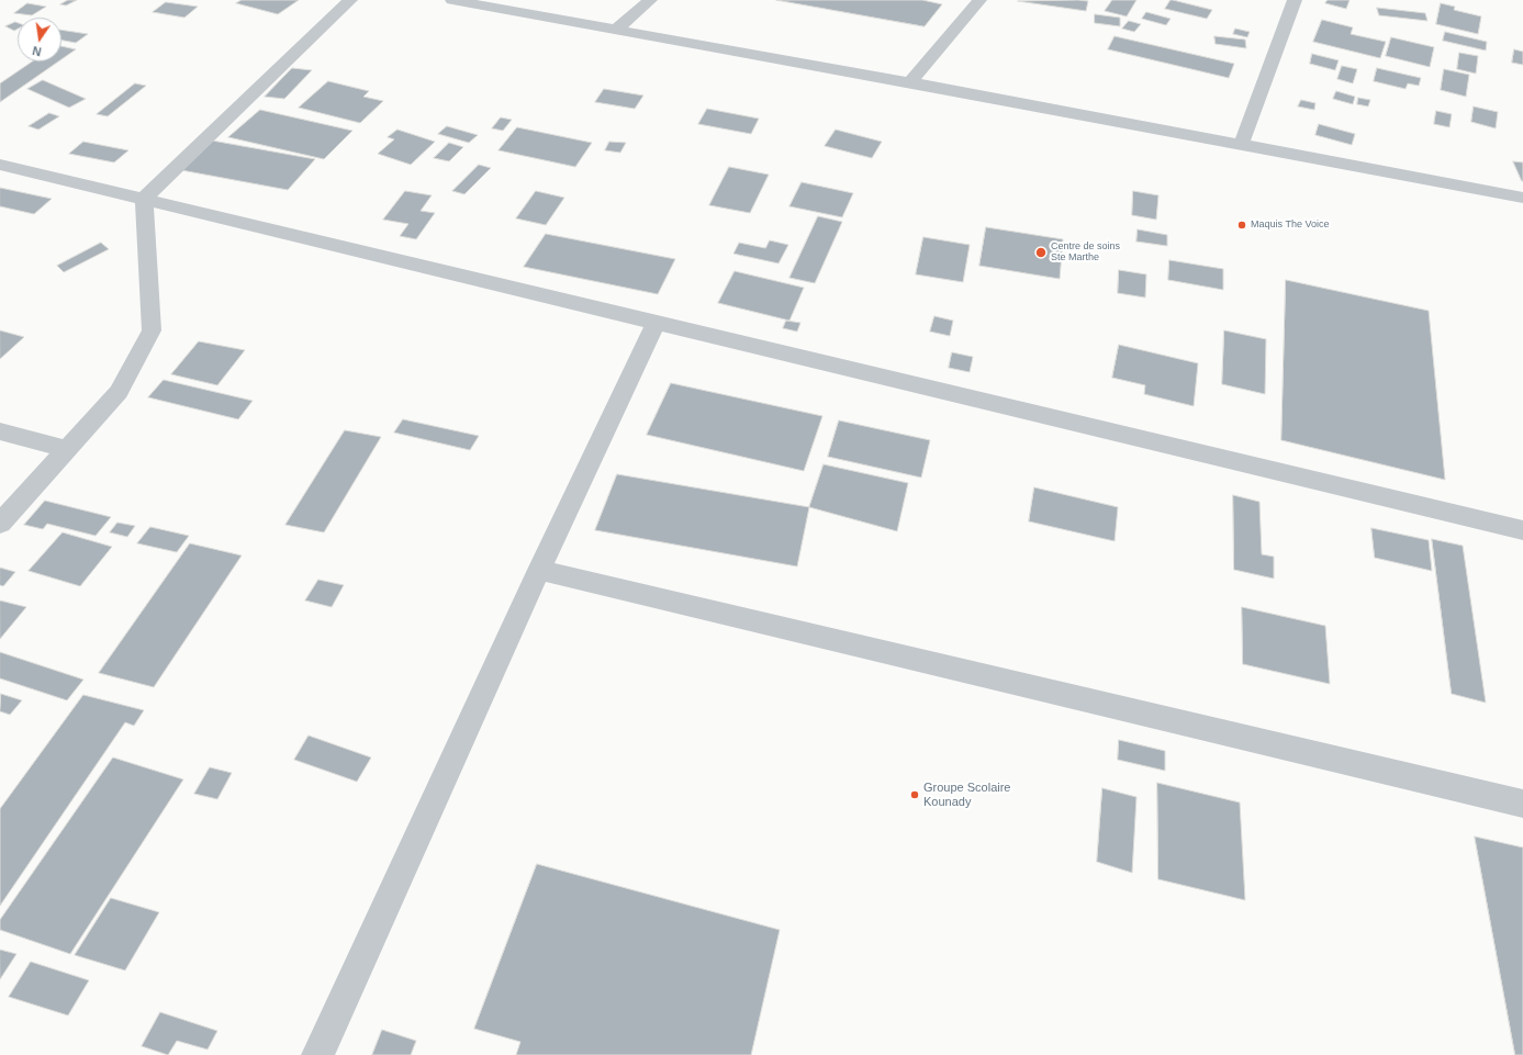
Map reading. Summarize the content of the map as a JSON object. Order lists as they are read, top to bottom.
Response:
{
  "places": ["Maquis The Voice", "Centre de soins Ste Marthe", "Groupe Scolaire Kounady"],
  "north": "bottom"
}
